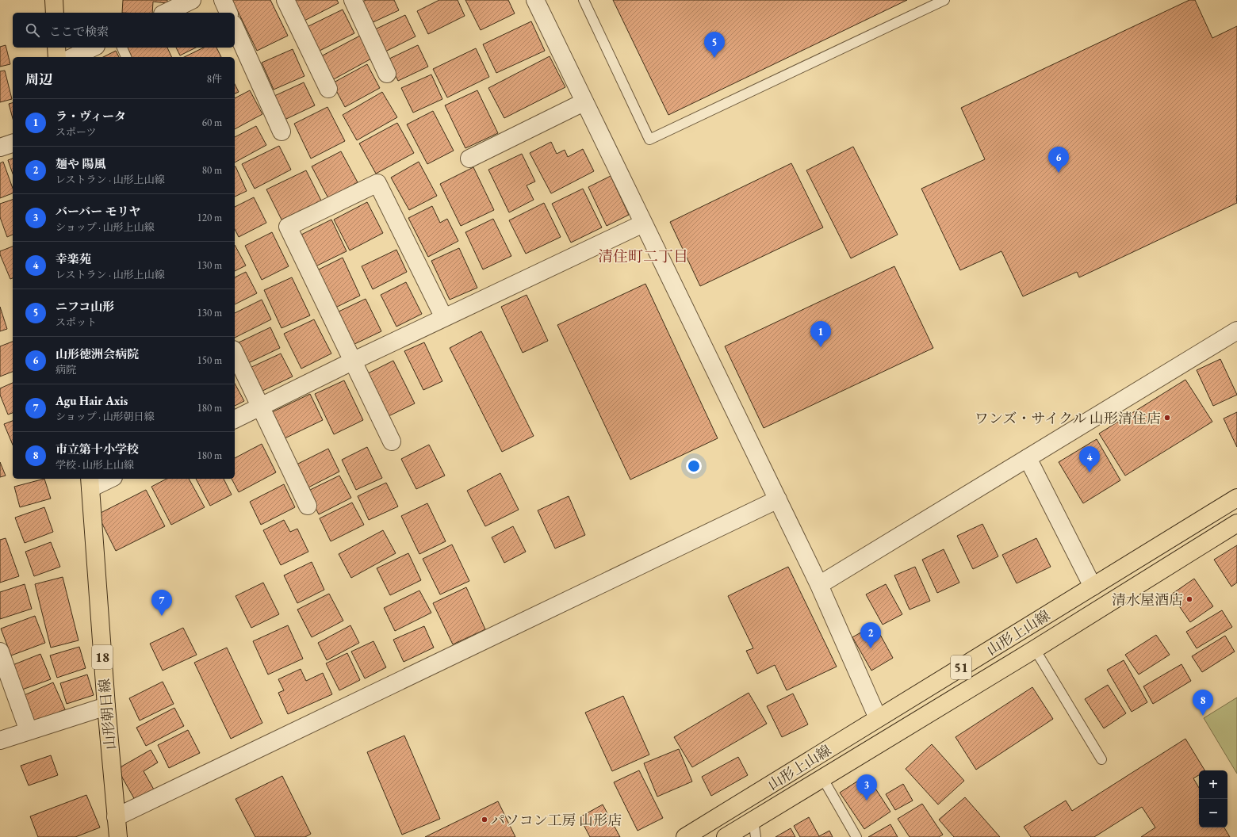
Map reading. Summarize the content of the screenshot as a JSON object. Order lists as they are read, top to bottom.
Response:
{
  "streets": {
    "main road": [
      "山形上山線",
      "18",
      "51",
      "山形朝日線"
    ]
  },
  "districts": ["清住町二丁目"],
  "places": ["ワンズ・サイクル 山形清住店", "清水屋酒店", "パソコン工房 山形店"],
  "page": {
    "search": "ここで検索",
    "pins": [
      "5",
      "6",
      "1",
      "4",
      "7",
      "2",
      "8",
      "3"
    ],
    "heading": ["周辺", "8件"],
    "list": [
      {
        "mark": "1",
        "name": "ラ・ヴィータ",
        "note": "スポーツ",
        "value": "60 m"
      },
      {
        "mark": "2",
        "name": "麺や 陽風",
        "note": "レストラン · 山形上山線",
        "value": "80 m"
      },
      {
        "mark": "3",
        "name": "バーバー モリヤ",
        "note": "ショップ · 山形上山線",
        "value": "120 m"
      },
      {
        "mark": "4",
        "name": "幸楽苑",
        "note": "レストラン · 山形上山線",
        "value": "130 m"
      },
      {
        "mark": "5",
        "name": "ニフコ山形",
        "note": "スポット",
        "value": "130 m"
      },
      {
        "mark": "6",
        "name": "山形徳洲会病院",
        "note": "病院",
        "value": "150 m"
      },
      {
        "mark": "7",
        "name": "Agu Hair Axis",
        "note": "ショップ · 山形朝日線",
        "value": "180 m"
      },
      {
        "mark": "8",
        "name": "市立第十小学校",
        "note": "学校 · 山形上山線",
        "value": "180 m"
      }
    ],
    "map_buttons": ["+", "−"]
  }
}
